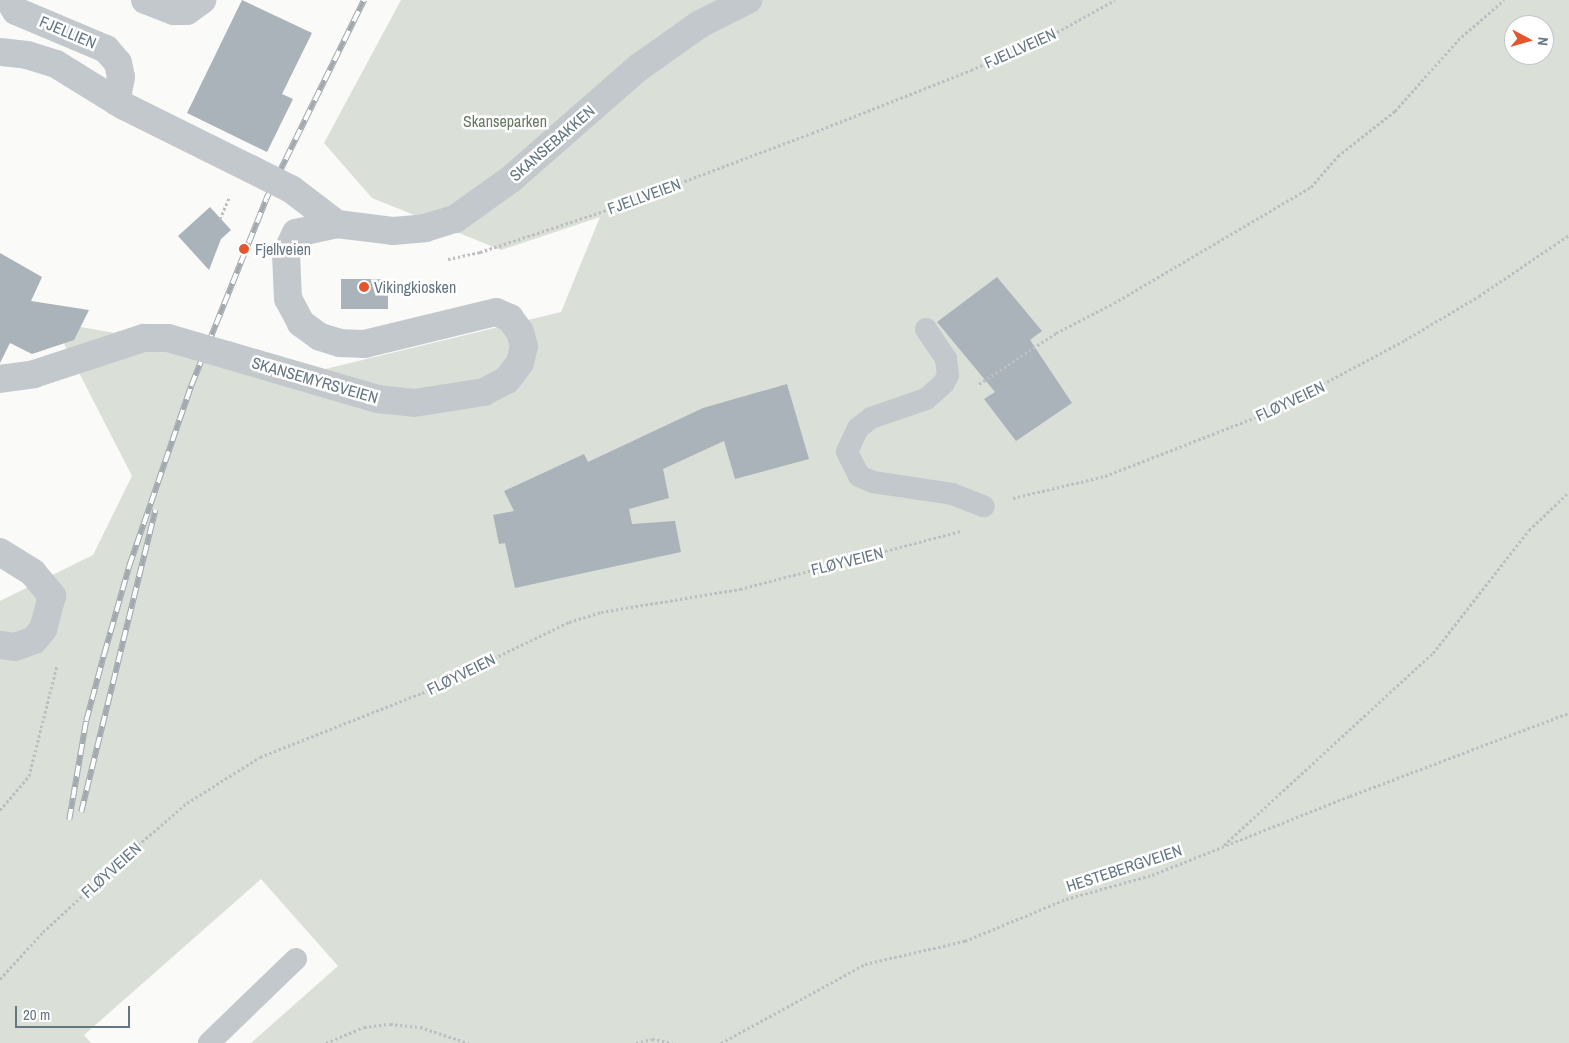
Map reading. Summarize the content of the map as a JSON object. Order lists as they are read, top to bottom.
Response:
{
  "streets": {
    "street": ["FJELLIEN", "SKANSEBAKKEN", "SKANSEMYRSVEIEN"],
    "path": ["FJELLVEIEN", "FLØYVEIEN", "HESTEBERGVEIEN"]
  },
  "crossings": [
    ["SKANSEBAKKEN", "SKANSEMYRSVEIEN"]
  ],
  "parks": ["Skanseparken"],
  "places": ["Fjellveien", "Vikingkiosken"],
  "scale_bar": "20 m",
  "north": "right"
}
